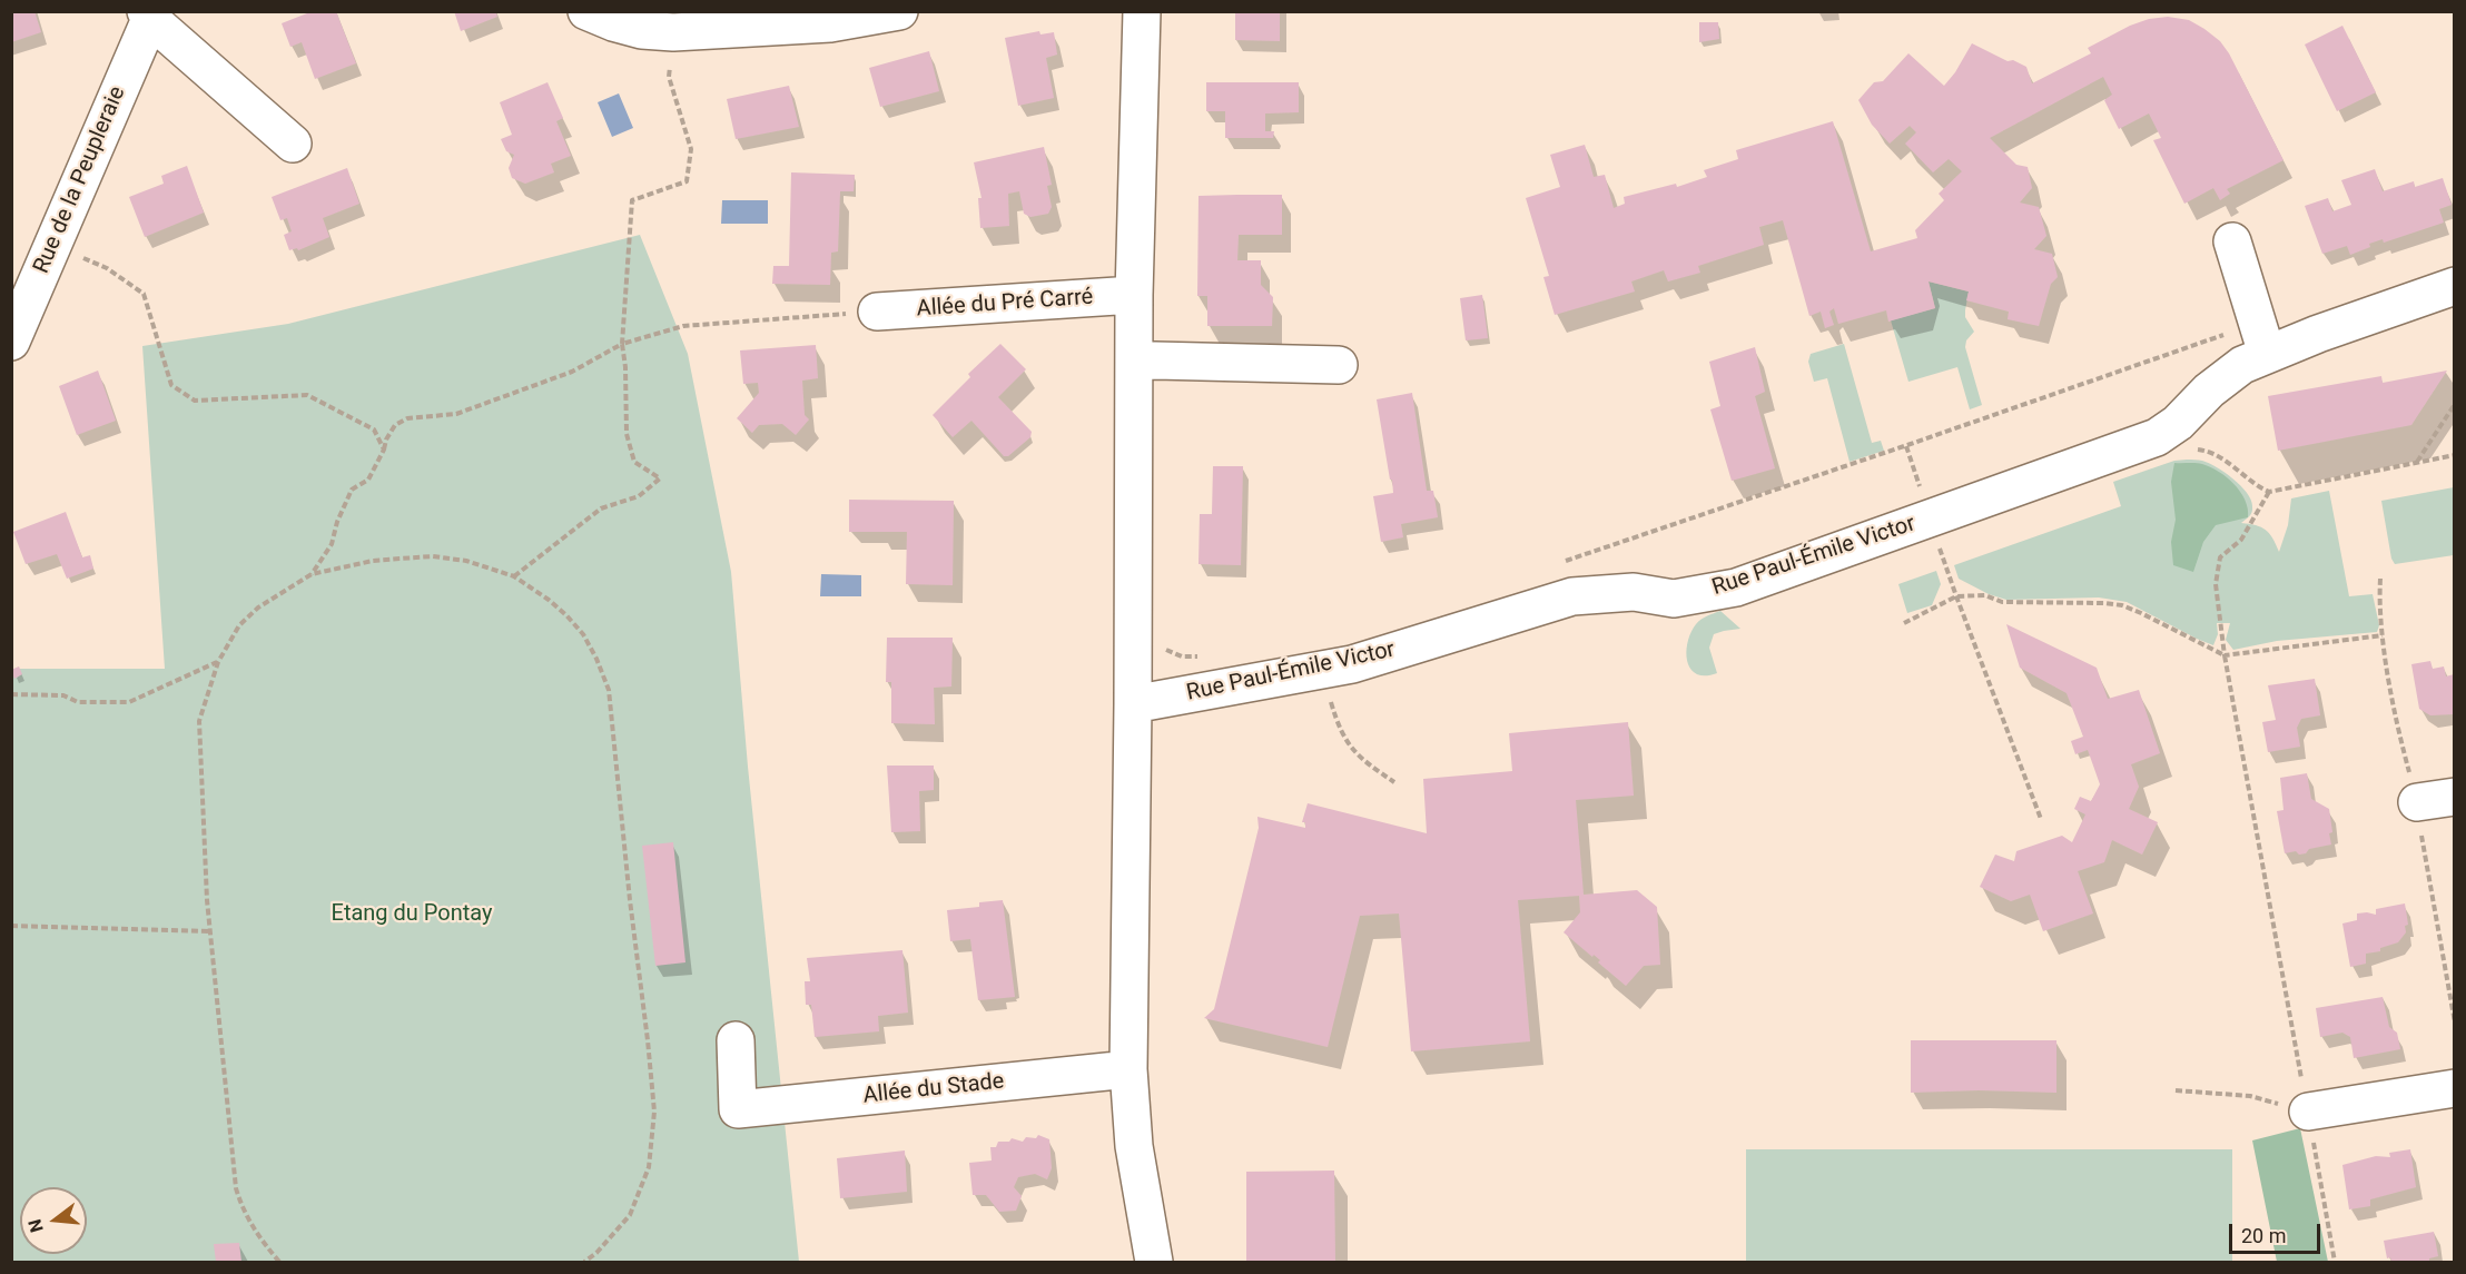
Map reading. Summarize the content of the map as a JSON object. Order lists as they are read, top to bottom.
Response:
{
  "streets": {
    "street": [
      "Rue de la Peupleraie",
      "Allée du Pré Carré",
      "Rue Paul-Émile Victor",
      "Allée du Stade"
    ]
  },
  "parks": ["Etang du Pontay"],
  "scale_bar": "20 m",
  "north": "left"
}
